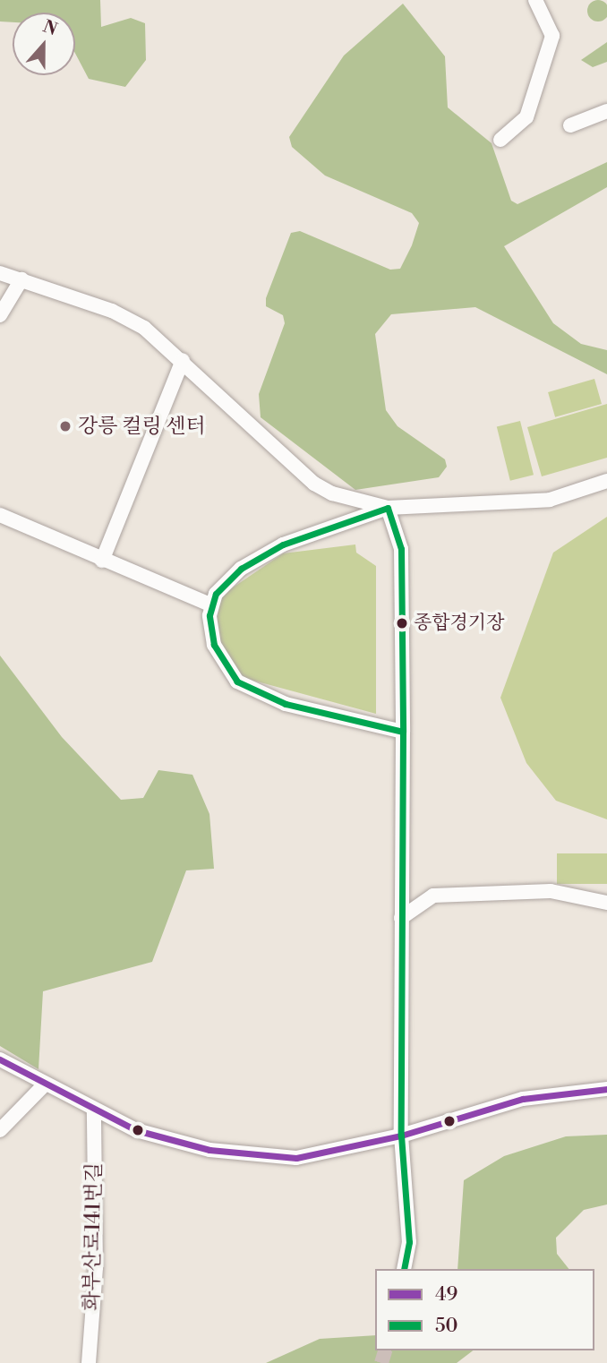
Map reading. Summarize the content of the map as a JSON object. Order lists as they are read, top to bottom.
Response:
{
  "streets": {
    "street": ["화부산로141번길"]
  },
  "places": ["강릉 컬링 센터", "종합경기장"],
  "lines": ["transit line 50", "transit line 49"],
  "legend": ["49", "50"],
  "north": "top"
}
